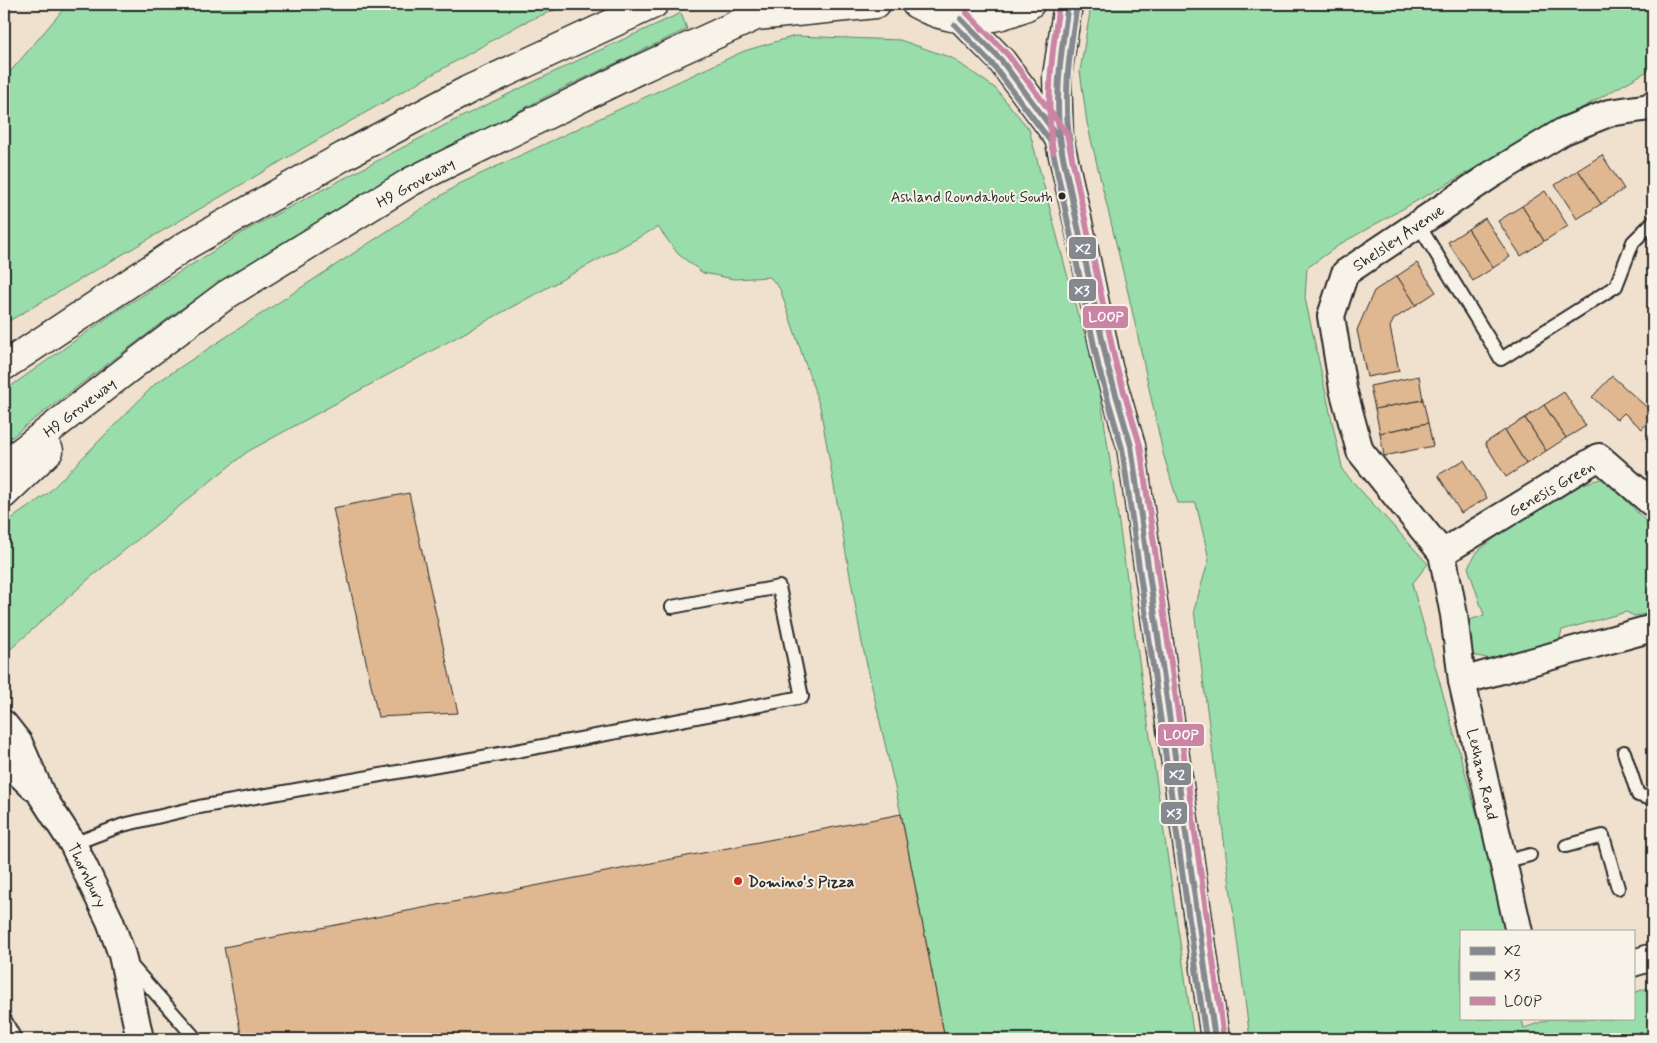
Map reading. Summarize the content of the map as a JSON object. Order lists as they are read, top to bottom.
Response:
{
  "streets": {
    "street": [
      "H9 Groveway",
      "Shelsley Avenue",
      "Genesis Green",
      "Lexham Road",
      "Thornbury"
    ]
  },
  "crossings": [
    ["Shelsley Avenue", "Genesis Green"],
    ["Shelsley Avenue", "Lexham Road"]
  ],
  "places": ["Ashland Roundabout South", "Domino's Pizza"],
  "lines": ["transit line X2", "transit line LOOP", "transit line X3"],
  "legend": ["X2", "X3", "LOOP"]
}
